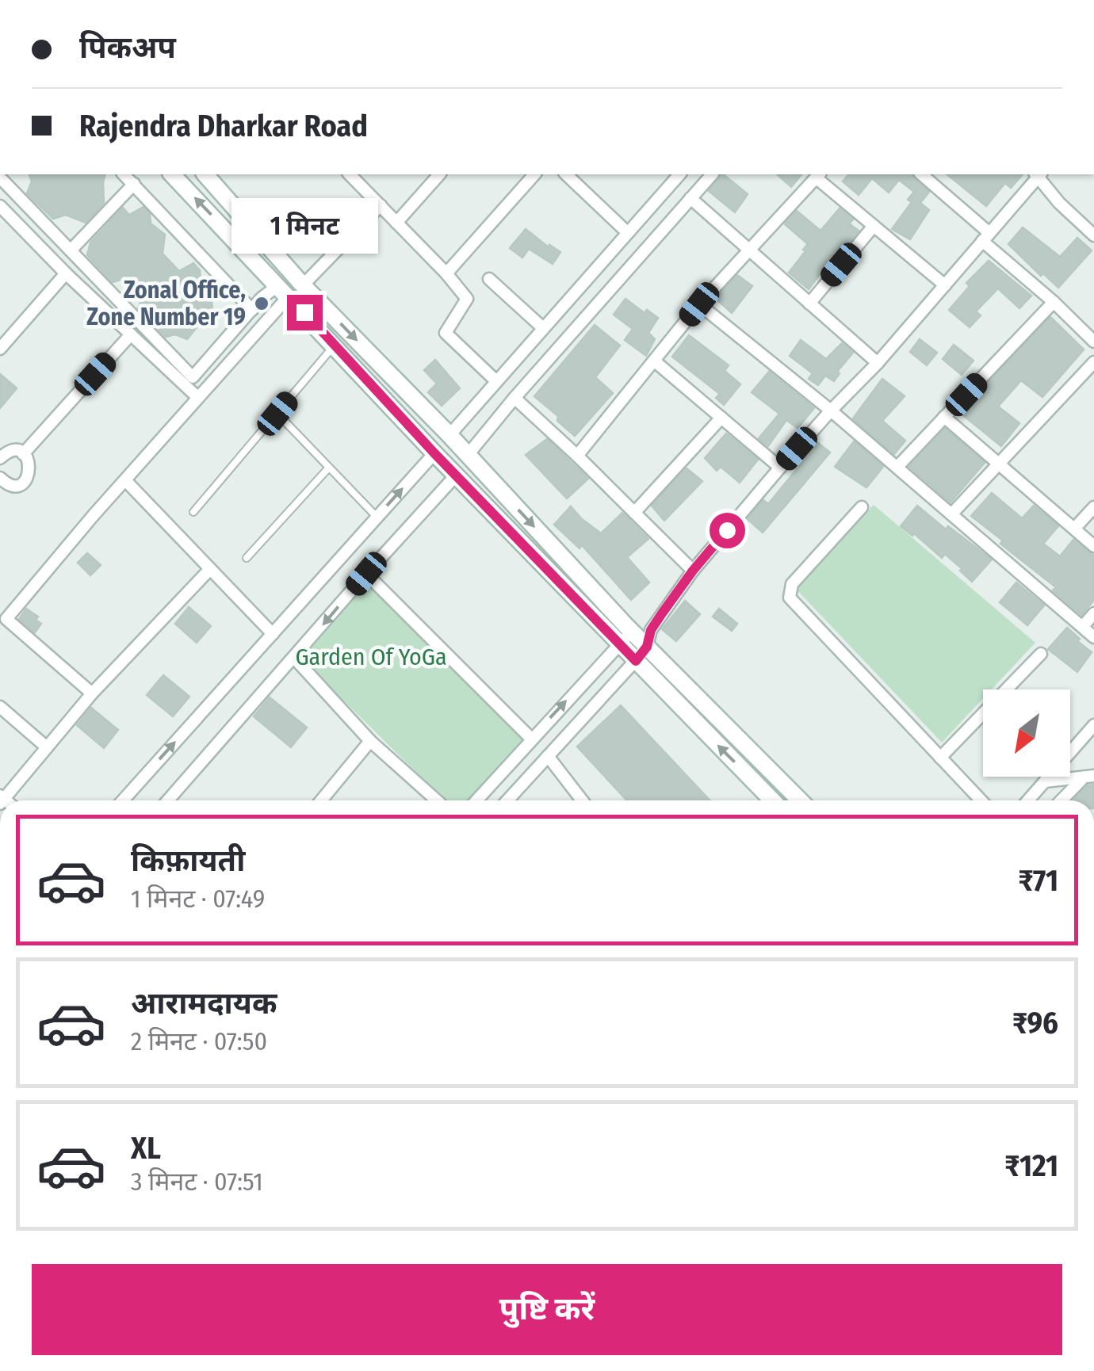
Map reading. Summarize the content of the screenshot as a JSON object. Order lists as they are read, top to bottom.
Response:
{
  "parks": ["Garden Of YoGa"],
  "places": ["Zonal Office, Zone Number 19"],
  "north": "bottom left",
  "page": {
    "banner": ["पिकअप", "Rajendra Dharkar Road"],
    "bubble": "1 मिनट",
    "list": [
      {
        "name": "किफ़ायती",
        "note": "1 मिनट · 07:49",
        "value": "₹71"
      },
      {
        "name": "आरामदायक",
        "note": "2 मिनट · 07:50",
        "value": "₹96"
      },
      {
        "name": "XL",
        "note": "3 मिनट · 07:51",
        "value": "₹121"
      }
    ],
    "buttons": "पुष्टि करें"
  }
}
